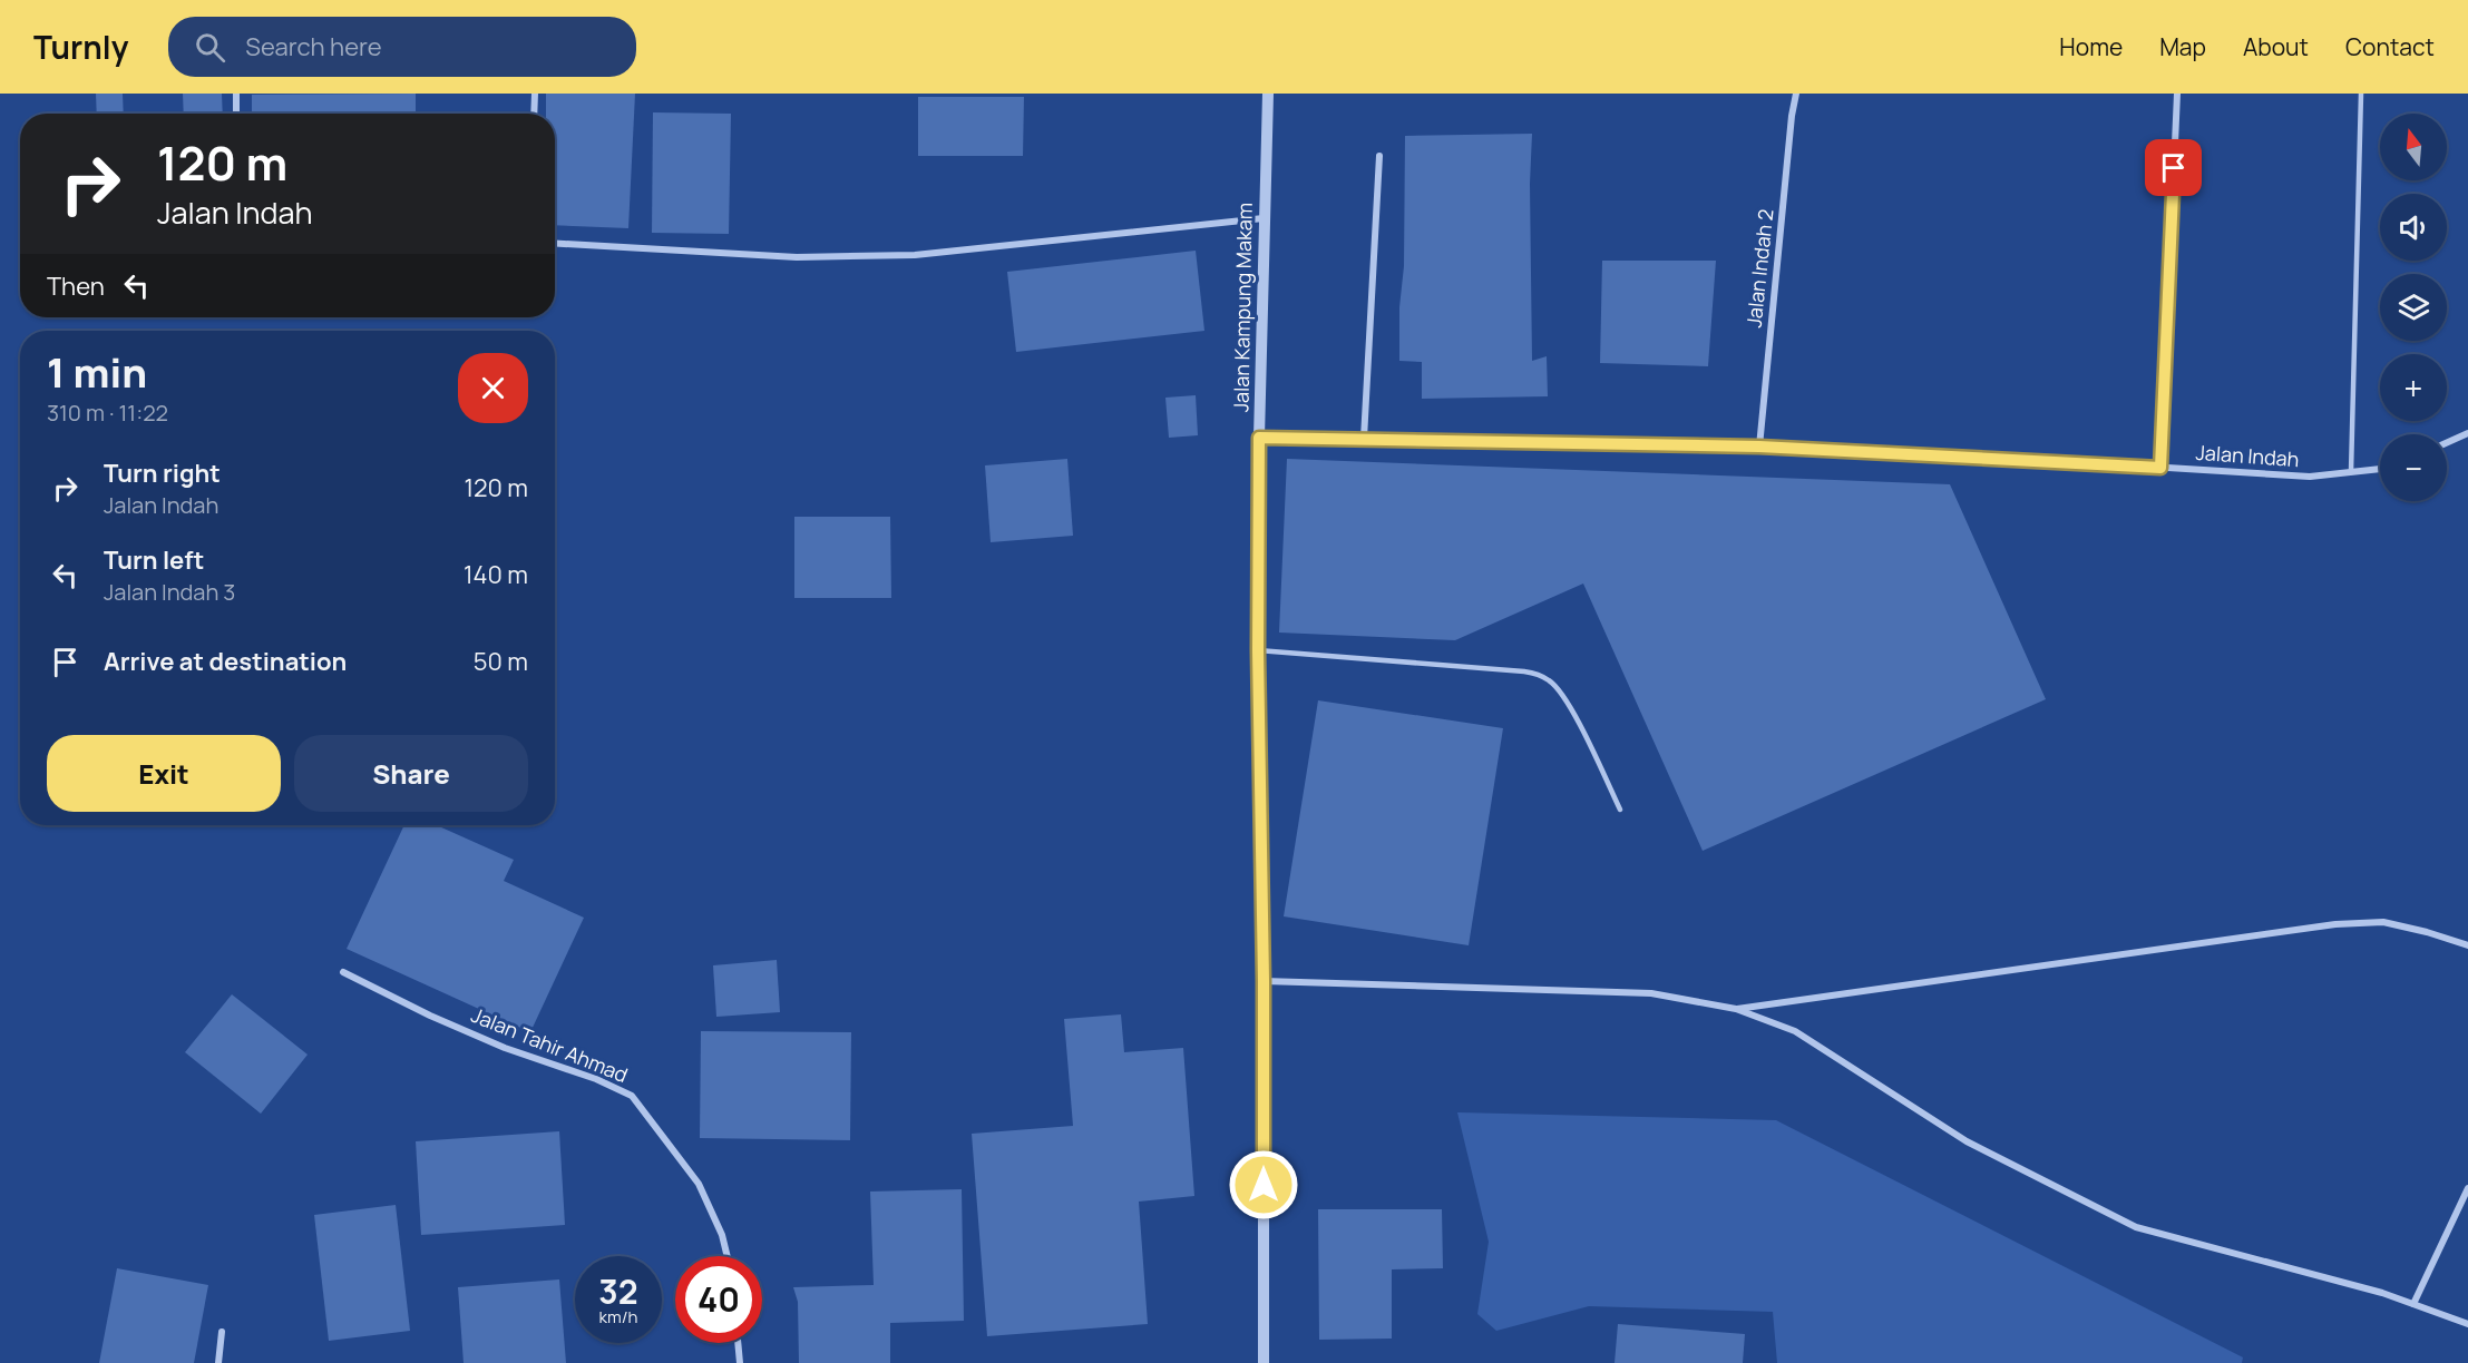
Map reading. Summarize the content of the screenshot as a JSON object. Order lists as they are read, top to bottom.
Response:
{
  "streets": {
    "street": [
      "Jalan Indah 2",
      "Jalan Kampung Makam",
      "Jalan Indah",
      "Jalan Tahir Ahmad"
    ]
  },
  "crossings": [
    ["Jalan Indah 2", "Jalan Indah"],
    ["Jalan Kampung Makam", "Jalan Indah"]
  ],
  "north": "top",
  "page": {
    "header": "Turnly",
    "search": "Search here",
    "nav": [
      "Home",
      "Map",
      "About",
      "Contact"
    ],
    "map_buttons": ["+", "−"],
    "turn": ["120 m", "Jalan Indah"],
    "then": "Then",
    "heading": ["1 min", "310 m · 11:22"],
    "list": [
      {
        "name": "Turn right",
        "note": "Jalan Indah",
        "value": "120 m"
      },
      {
        "name": "Turn left",
        "note": "Jalan Indah 3",
        "value": "140 m"
      },
      {
        "name": "Arrive at destination",
        "value": "50 m"
      }
    ],
    "buttons": ["Exit", "Share"],
    "speed": "32 km/h",
    "limit": "40"
  }
}
